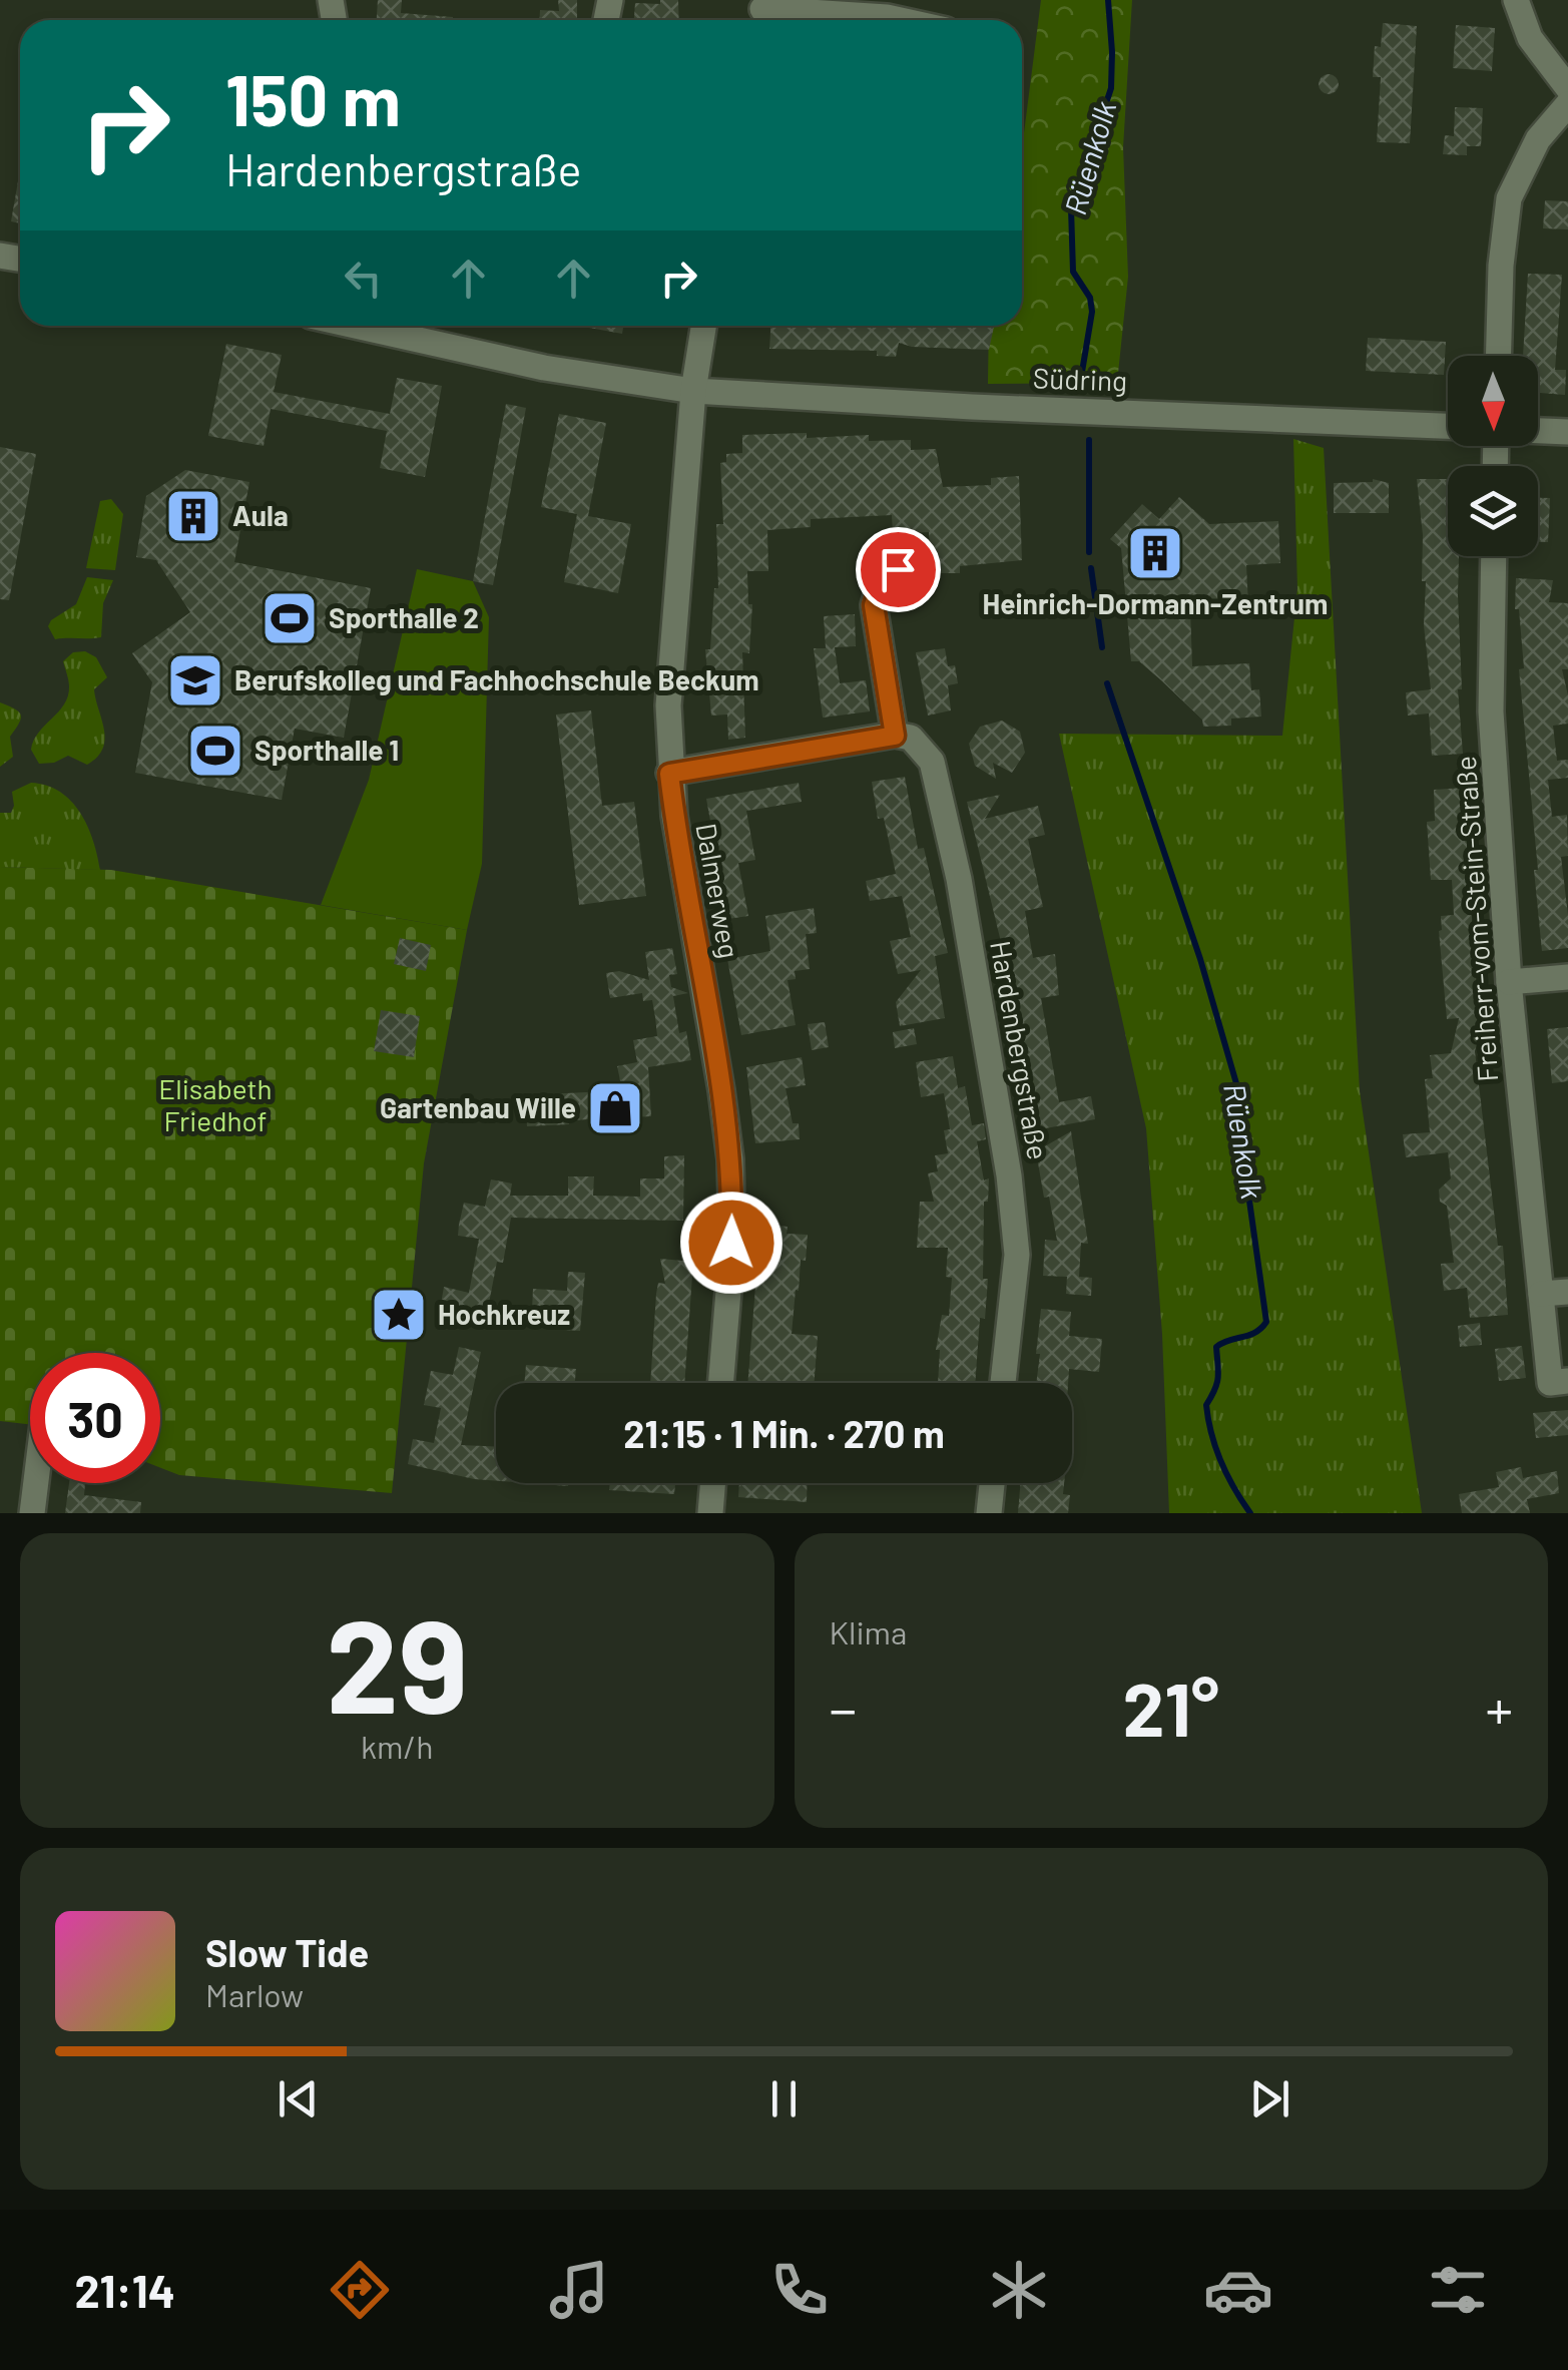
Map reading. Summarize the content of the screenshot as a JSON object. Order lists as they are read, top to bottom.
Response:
{
  "streets": {
    "street": [
      "Südring",
      "Dalmerweg",
      "Freiherr-vom-Stein-Straße",
      "Hardenbergstraße"
    ]
  },
  "crossings": [
    ["Südring", "Dalmerweg"]
  ],
  "water": ["Rüenkolk"],
  "parks": ["Elisabeth Friedhof"],
  "places": {
    "building": ["Aula", "Heinrich-Dormann-Zentrum"],
    "sports": ["Sporthalle 2", "Sporthalle 1"],
    "school or university": ["Berufskolleg und Fachhochschule Beckum"],
    "shop": ["Gartenbau Wille"],
    "place": ["Hochkreuz"]
  },
  "north": "bottom",
  "page": {
    "turn": ["150 m", "Hardenbergstraße"],
    "limit": "30",
    "trip": "21:15 · 1 Min. · 270 m",
    "tile": [
      ["29", "km/h"],
      "Klima"
    ],
    "heat": ["−", "21°", "+"],
    "song": ["Slow Tide", "Marlow"],
    "tabs": "21:14"
  }
}
